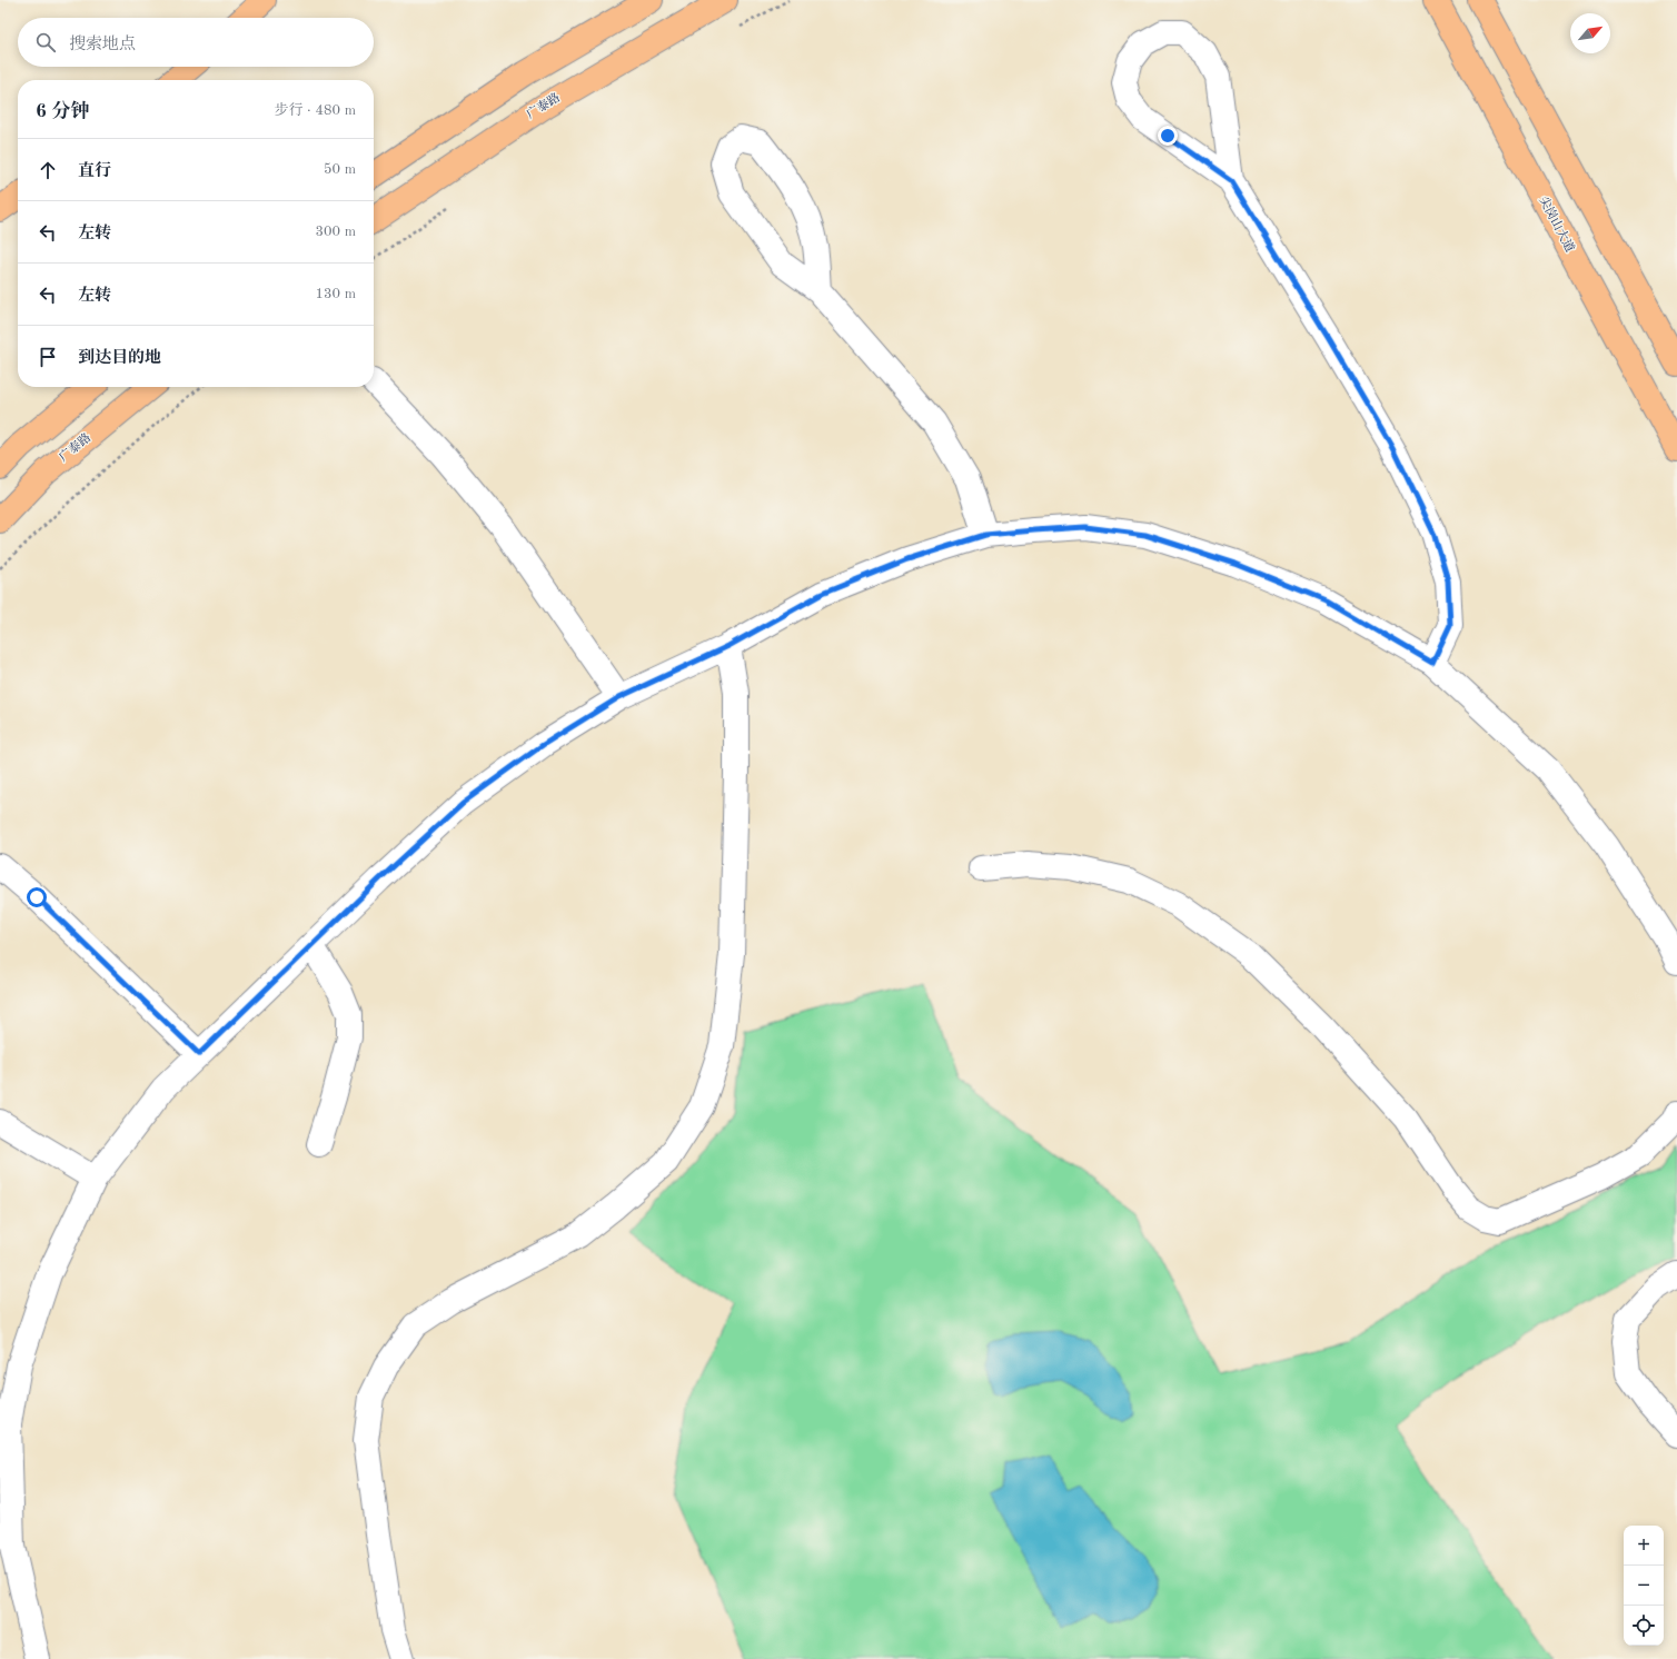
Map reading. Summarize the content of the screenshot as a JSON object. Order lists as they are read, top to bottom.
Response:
{
  "streets": {
    "main road": ["广泰路", "尖岗山大道"]
  },
  "north": "top right",
  "page": {
    "search": "搜索地点",
    "heading": ["6 分钟", "步行 · 480 m"],
    "list": [
      ["直行", "50 m"],
      ["左转", "300 m"],
      ["左转", "130 m"],
      "到达目的地"
    ],
    "map_buttons": ["+", "−"]
  }
}
